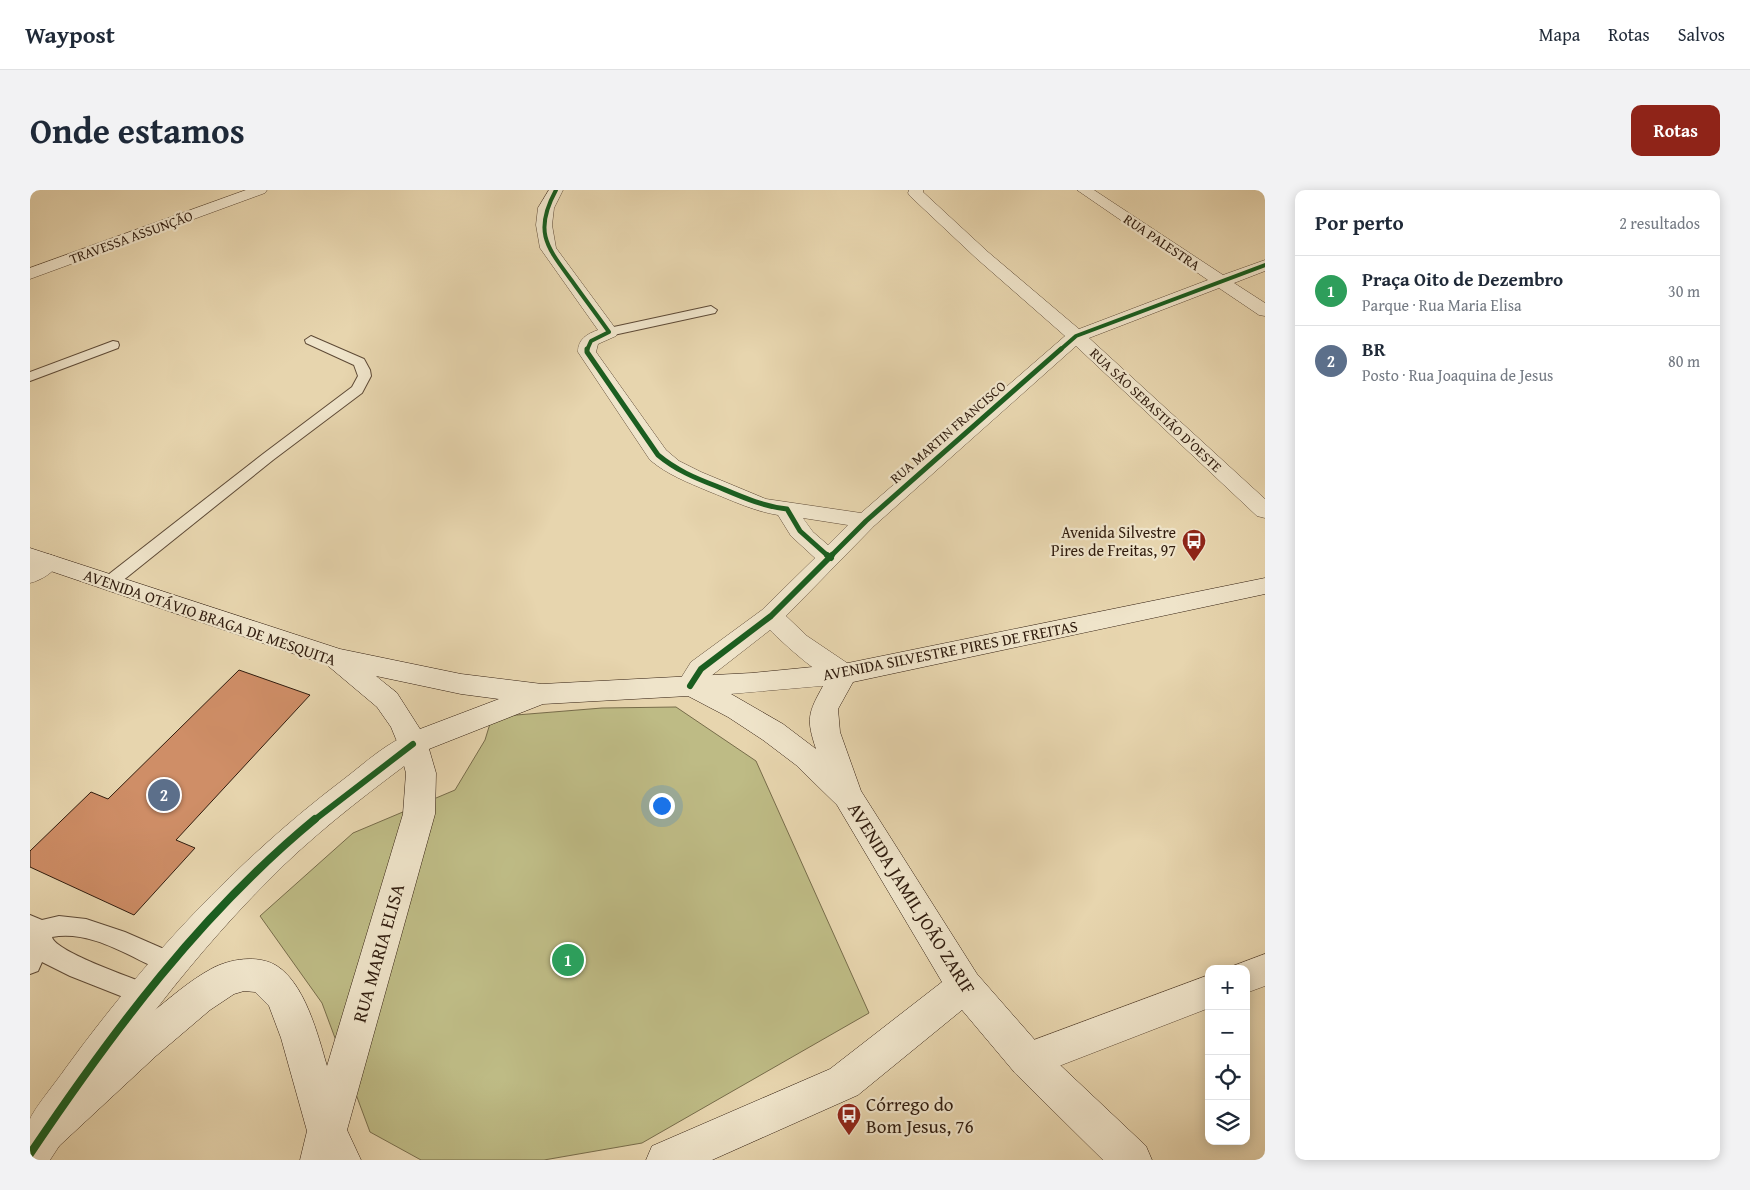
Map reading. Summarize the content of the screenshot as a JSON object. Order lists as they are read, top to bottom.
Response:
{
  "streets": {
    "street": [
      "TRAVESSA ASSUNÇÃO",
      "RUA PALESTRA",
      "RUA SÃO SEBASTIÃO D'OESTE",
      "RUA MARTIN FRANCISCO",
      "AVENIDA OTÁVIO BRAGA DE MESQUITA",
      "AVENIDA SILVESTRE PIRES DE FREITAS",
      "AVENIDA JAMIL JOÃO ZARIF",
      "RUA MARIA ELISA"
    ]
  },
  "crossings": [
    ["RUA PALESTRA", "RUA MARTIN FRANCISCO"],
    ["RUA SÃO SEBASTIÃO D'OESTE", "RUA MARTIN FRANCISCO"],
    ["RUA MARTIN FRANCISCO", "AVENIDA SILVESTRE PIRES DE FREITAS"],
    ["RUA MARTIN FRANCISCO", "AVENIDA JAMIL JOÃO ZARIF"],
    ["AVENIDA OTÁVIO BRAGA DE MESQUITA", "AVENIDA SILVESTRE PIRES DE FREITAS"],
    ["AVENIDA OTÁVIO BRAGA DE MESQUITA", "RUA MARIA ELISA"],
    ["AVENIDA SILVESTRE PIRES DE FREITAS", "AVENIDA JAMIL JOÃO ZARIF"],
    ["AVENIDA SILVESTRE PIRES DE FREITAS", "RUA MARIA ELISA"]
  ],
  "places": {
    "bus stop": ["Avenida Silvestre Pires de Freitas, 97", "Córrego do Bom Jesus, 76"]
  },
  "page": {
    "header": "Waypost",
    "nav": ["Mapa", "Rotas", "Salvos"],
    "title": "Onde estamos",
    "buttons": "Rotas",
    "heading": ["Por perto", "2 resultados"],
    "list": [
      {
        "mark": "1",
        "name": "Praça Oito de Dezembro",
        "note": "Parque · Rua Maria Elisa",
        "value": "30 m"
      },
      {
        "mark": "2",
        "name": "BR",
        "note": "Posto · Rua Joaquina de Jesus",
        "value": "80 m"
      }
    ],
    "pins": ["2", "1"],
    "map_buttons": ["+", "−"]
  }
}
